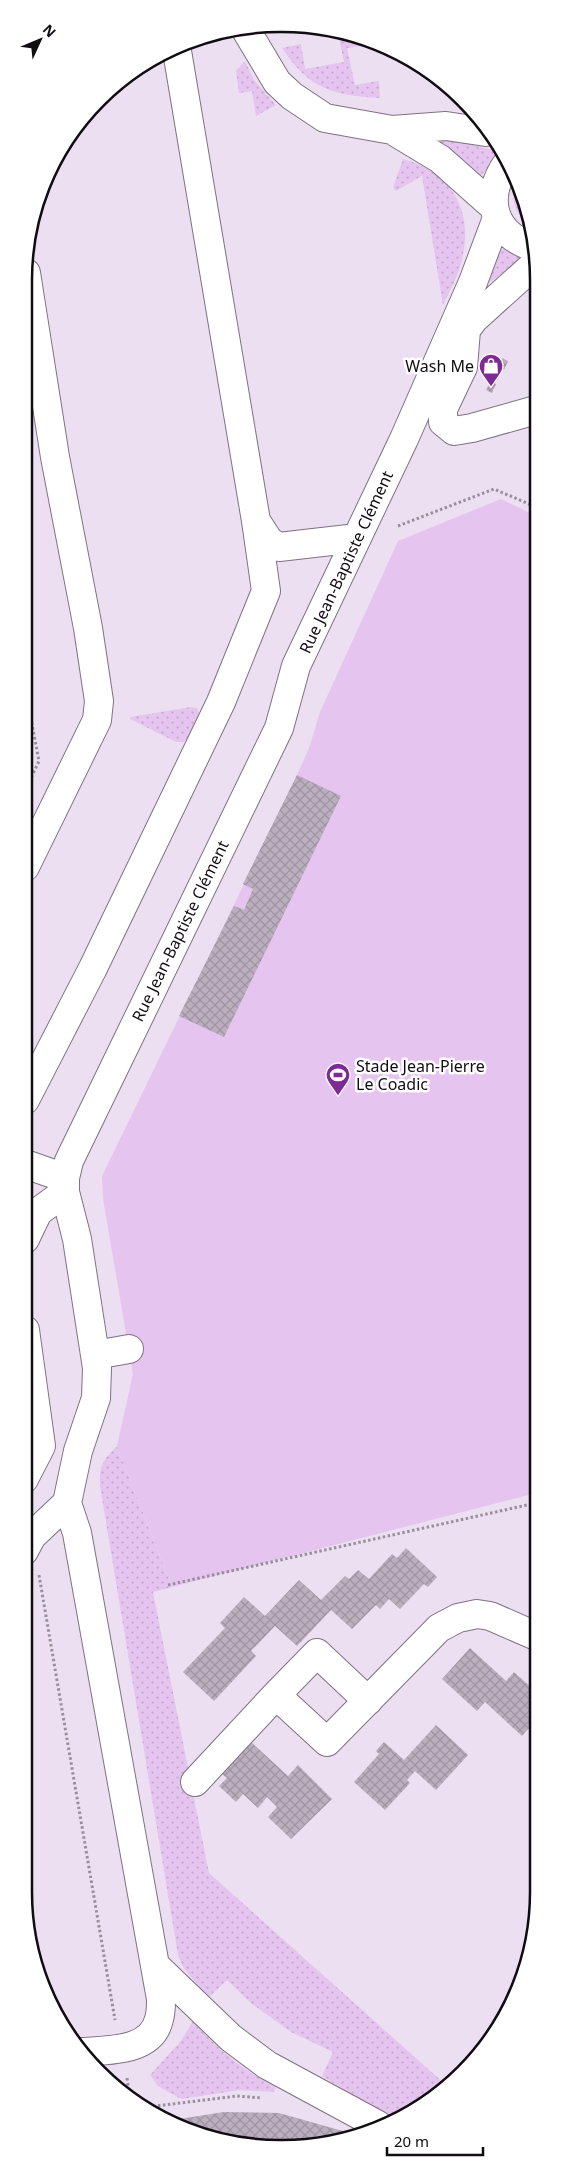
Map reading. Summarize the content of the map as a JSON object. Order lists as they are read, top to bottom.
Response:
{
  "streets": {
    "street": ["Rue Jean-Baptiste Clément"]
  },
  "places": {
    "shop": ["Wash Me"],
    "sports": ["Stade Jean-Pierre Le Coadic"]
  },
  "scale_bar": "20 m",
  "north": "top right"
}
